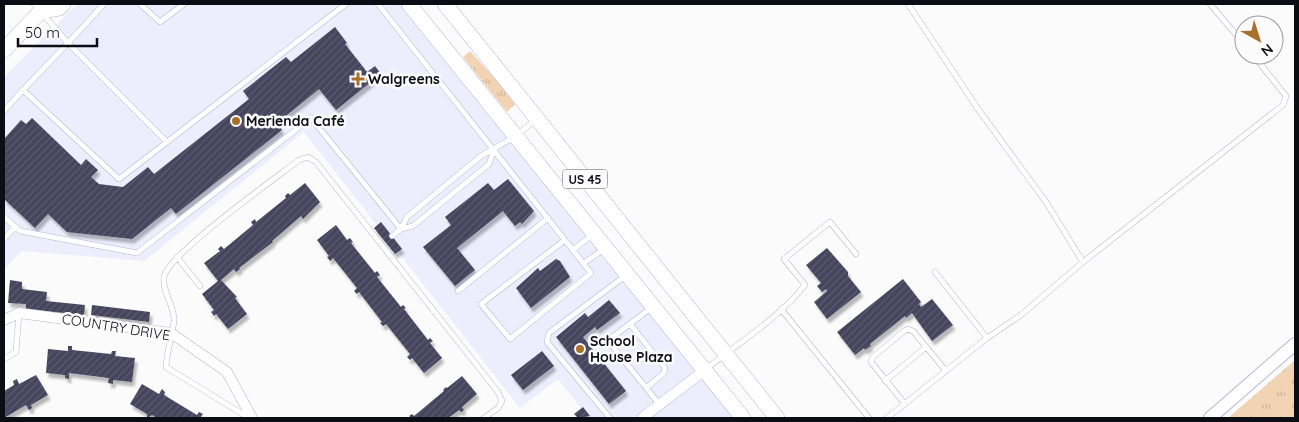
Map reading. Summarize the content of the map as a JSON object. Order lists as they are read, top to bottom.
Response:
{
  "streets": {
    "main road": ["US 45"],
    "street": ["COUNTRY DRIVE"]
  },
  "places": {
    "health": ["Walgreens"],
    "other": ["Merienda Café", "School House Plaza"]
  },
  "scale_bar": "50 m",
  "north": "bottom right"
}
